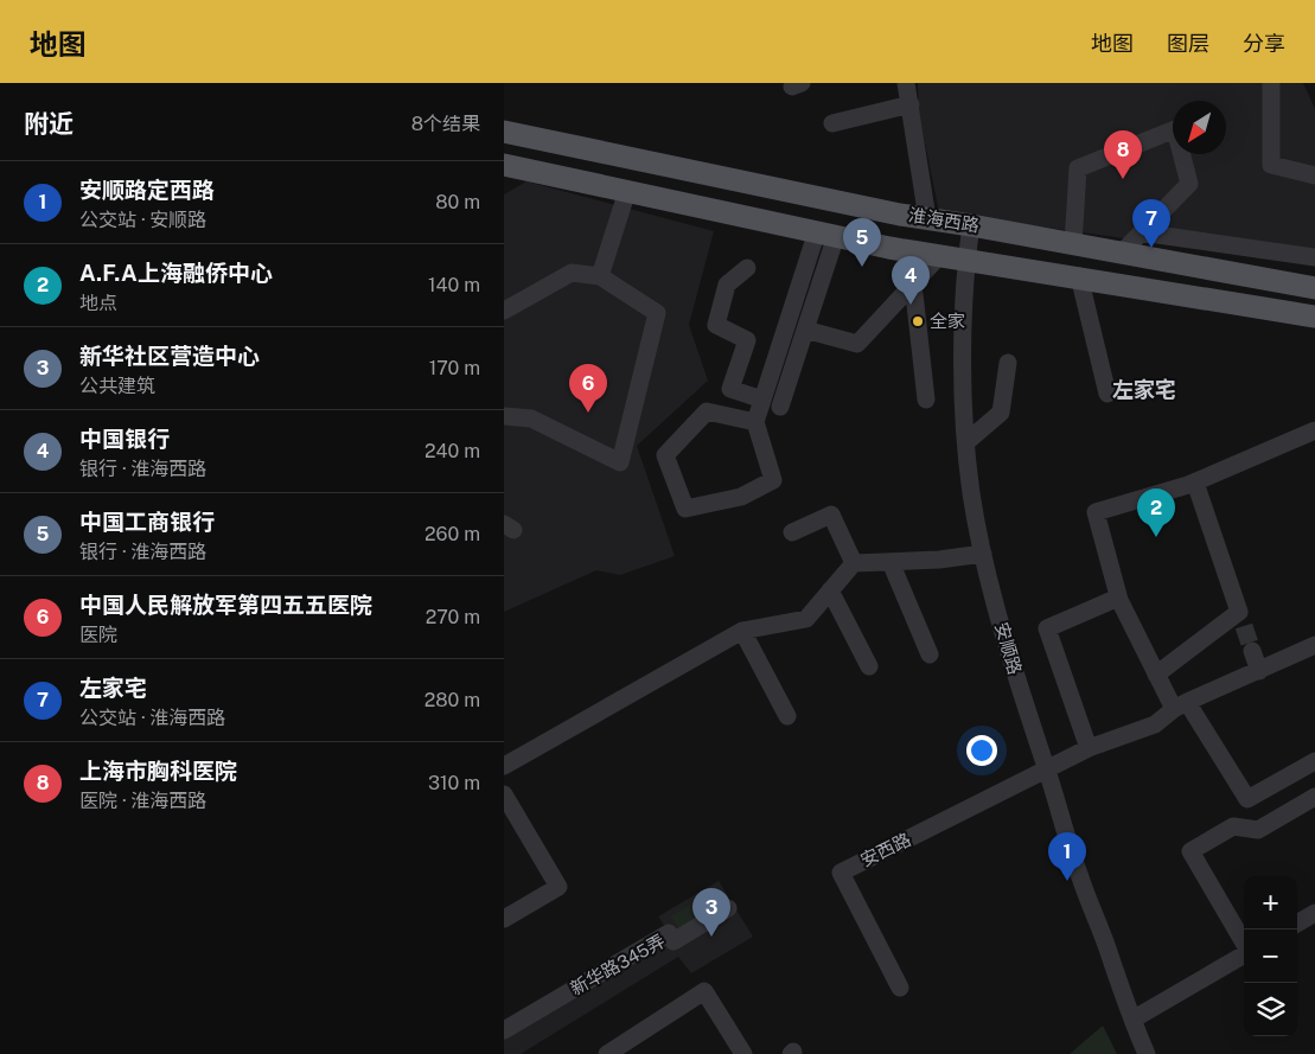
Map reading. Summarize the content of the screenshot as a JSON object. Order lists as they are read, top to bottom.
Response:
{
  "streets": {
    "main road": ["淮海西路"],
    "street": ["安顺路", "安西路", "新华路345弄"]
  },
  "crossings": [
    ["淮海西路", "安顺路"],
    ["安顺路", "安西路"]
  ],
  "districts": ["左家宅"],
  "places": ["全家"],
  "north": "bottom left",
  "page": {
    "header": "地图",
    "nav": ["地图", "图层", "分享"],
    "heading": ["附近", "8个结果"],
    "pins": [
      "8",
      "7",
      "5",
      "4",
      "6",
      "2",
      "1",
      "3"
    ],
    "list": [
      {
        "mark": "1",
        "name": "安顺路定西路",
        "note": "公交站 · 安顺路",
        "value": "80 m"
      },
      {
        "mark": "2",
        "name": "A.F.A上海融侨中心",
        "note": "地点",
        "value": "140 m"
      },
      {
        "mark": "3",
        "name": "新华社区营造中心",
        "note": "公共建筑",
        "value": "170 m"
      },
      {
        "mark": "4",
        "name": "中国银行",
        "note": "银行 · 淮海西路",
        "value": "240 m"
      },
      {
        "mark": "5",
        "name": "中国工商银行",
        "note": "银行 · 淮海西路",
        "value": "260 m"
      },
      {
        "mark": "6",
        "name": "中国人民解放军第四五五医院",
        "note": "医院",
        "value": "270 m"
      },
      {
        "mark": "7",
        "name": "左家宅",
        "note": "公交站 · 淮海西路",
        "value": "280 m"
      },
      {
        "mark": "8",
        "name": "上海市胸科医院",
        "note": "医院 · 淮海西路",
        "value": "310 m"
      }
    ],
    "map_buttons": ["+", "−"]
  }
}
